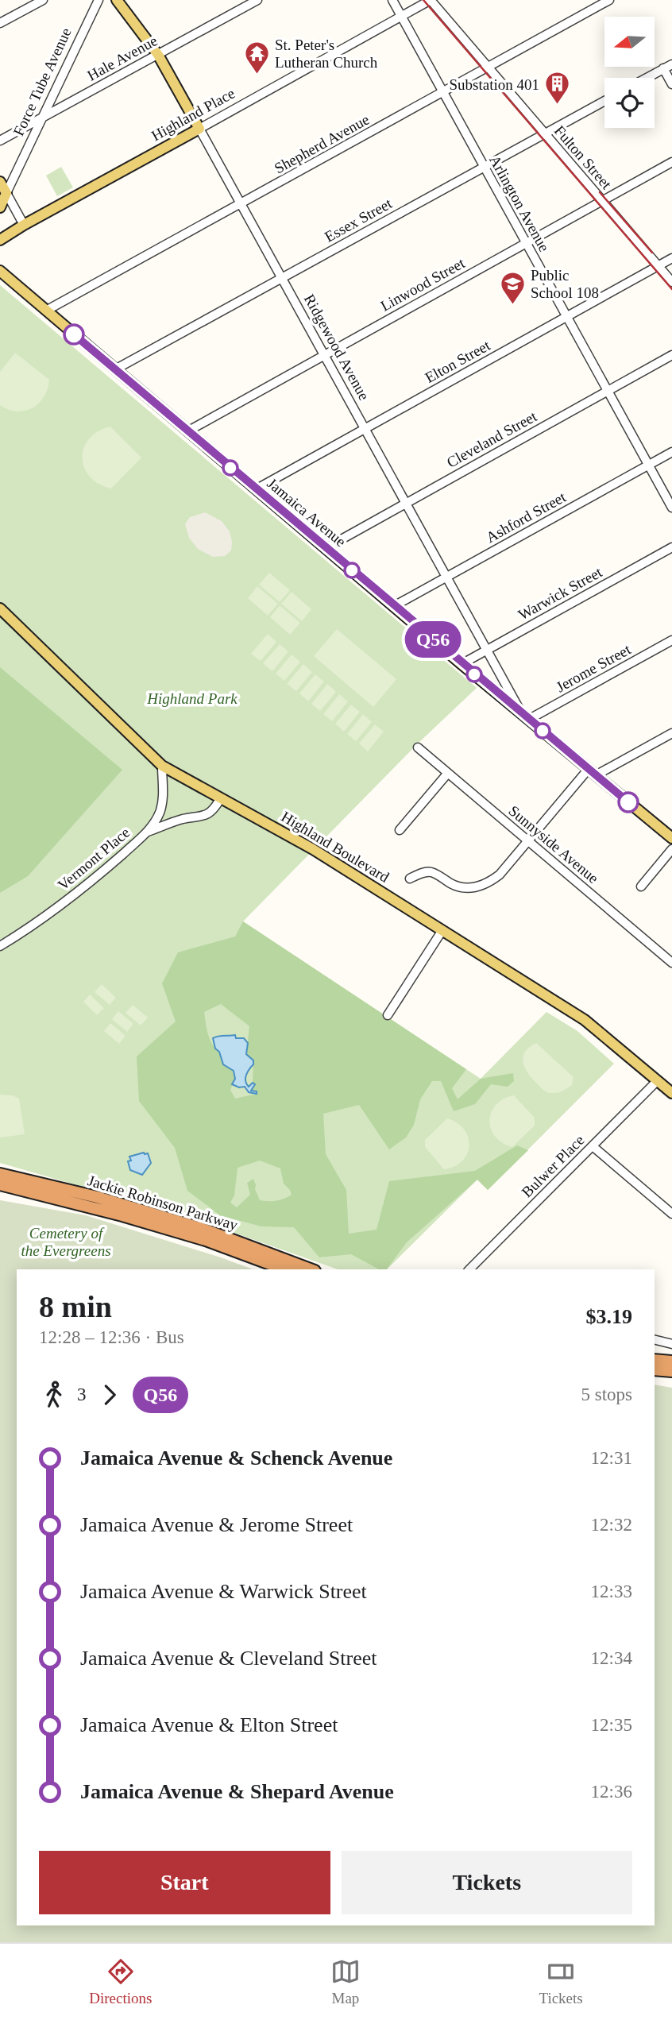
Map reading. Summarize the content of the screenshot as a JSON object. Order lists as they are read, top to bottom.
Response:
{
  "streets": {
    "highway": ["Jackie Robinson Parkway"],
    "main road": [
      "Force Tube Avenue",
      "Highland Place",
      "Ridgewood Avenue",
      "Jamaica Avenue",
      "Highland Boulevard"
    ],
    "street": [
      "Hale Avenue",
      "Shepherd Avenue",
      "Fulton Street",
      "Arlington Avenue",
      "Essex Street",
      "Linwood Street",
      "Elton Street",
      "Cleveland Street",
      "Ashford Street",
      "Warwick Street",
      "Jerome Street",
      "Sunnyside Avenue",
      "Vermont Place",
      "Bulwer Place"
    ]
  },
  "crossings": [
    ["Hale Avenue", "Force Tube Avenue"],
    ["Hale Avenue", "Ridgewood Avenue"],
    ["Highland Place", "Fulton Street"],
    ["Highland Place", "Arlington Avenue"],
    ["Highland Place", "Ridgewood Avenue"],
    ["Shepherd Avenue", "Fulton Street"],
    ["Shepherd Avenue", "Arlington Avenue"],
    ["Shepherd Avenue", "Ridgewood Avenue"],
    ["Shepherd Avenue", "Jamaica Avenue"],
    ["Fulton Street", "Essex Street"],
    ["Fulton Street", "Linwood Street"],
    ["Fulton Street", "Elton Street"],
    ["Arlington Avenue", "Essex Street"],
    ["Arlington Avenue", "Linwood Street"],
    ["Arlington Avenue", "Elton Street"],
    ["Arlington Avenue", "Cleveland Street"],
    ["Arlington Avenue", "Ashford Street"],
    ["Essex Street", "Ridgewood Avenue"],
    ["Essex Street", "Jamaica Avenue"],
    ["Linwood Street", "Ridgewood Avenue"],
    ["Linwood Street", "Jamaica Avenue"],
    ["Ridgewood Avenue", "Elton Street"],
    ["Ridgewood Avenue", "Cleveland Street"],
    ["Ridgewood Avenue", "Jamaica Avenue"],
    ["Ridgewood Avenue", "Ashford Street"],
    ["Ridgewood Avenue", "Warwick Street"],
    ["Ridgewood Avenue", "Jerome Street"],
    ["Elton Street", "Jamaica Avenue"],
    ["Cleveland Street", "Jamaica Avenue"],
    ["Jamaica Avenue", "Ashford Street"],
    ["Jamaica Avenue", "Warwick Street"],
    ["Jamaica Avenue", "Jerome Street"],
    ["Highland Boulevard", "Vermont Place"],
    ["Highland Boulevard", "Bulwer Place"]
  ],
  "parks": ["Highland Park", "Cemetery of the Evergreens"],
  "places": {
    "temple": ["St. Peter's Lutheran Church"],
    "building": ["Substation 401"],
    "school or university": ["Public School 108"]
  },
  "lines": ["bus line Q56"],
  "north": "left",
  "page": {
    "on_map": "Q56",
    "heading": ["8 min", "12:28 – 12:36 · Bus", "$3.19"],
    "legs": ["3", "Q56", "5 stops"],
    "list": [
      {
        "name": "Jamaica Avenue & Schenck Avenue",
        "value": "12:31"
      },
      {
        "name": "Jamaica Avenue & Jerome Street",
        "value": "12:32"
      },
      {
        "name": "Jamaica Avenue & Warwick Street",
        "value": "12:33"
      },
      {
        "name": "Jamaica Avenue & Cleveland Street",
        "value": "12:34"
      },
      {
        "name": "Jamaica Avenue & Elton Street",
        "value": "12:35"
      },
      {
        "name": "Jamaica Avenue & Shepard Avenue",
        "value": "12:36"
      }
    ],
    "buttons": ["Start", "Tickets"],
    "tabs": ["Directions", "Map", "Tickets"]
  }
}
